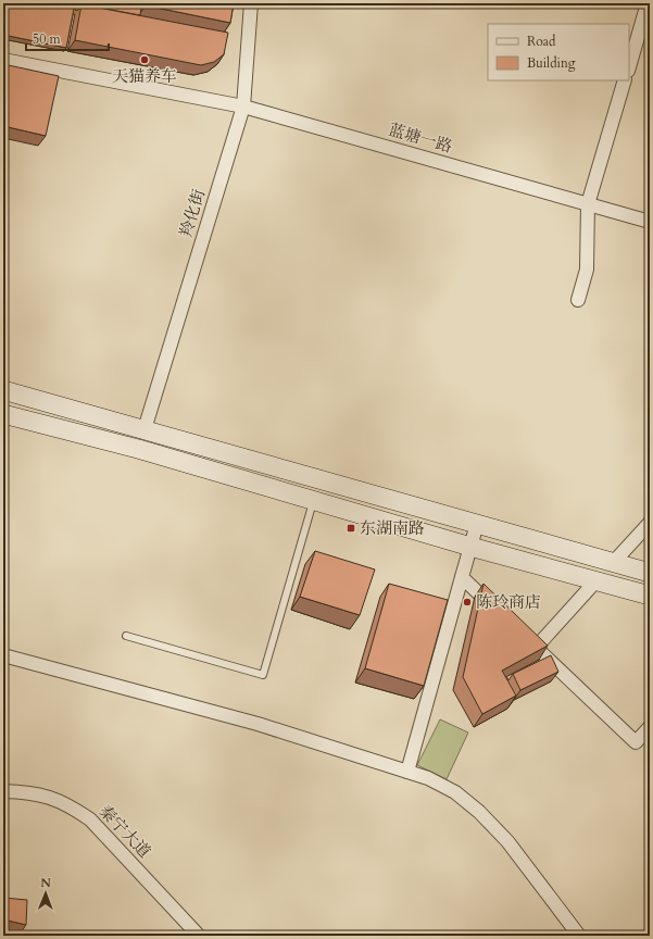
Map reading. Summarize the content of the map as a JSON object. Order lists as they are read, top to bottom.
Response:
{
  "streets": {
    "street": ["蓝塘一路", "羚化街", "秦宁大道"]
  },
  "crossings": [
    ["蓝塘一路", "羚化街"]
  ],
  "places": {
    "other": ["天猫养车", "陈玲商店"],
    "transit": ["东湖南路"]
  },
  "legend": ["Road", "Building"],
  "scale_bar": "50 m",
  "north": "top"
}
